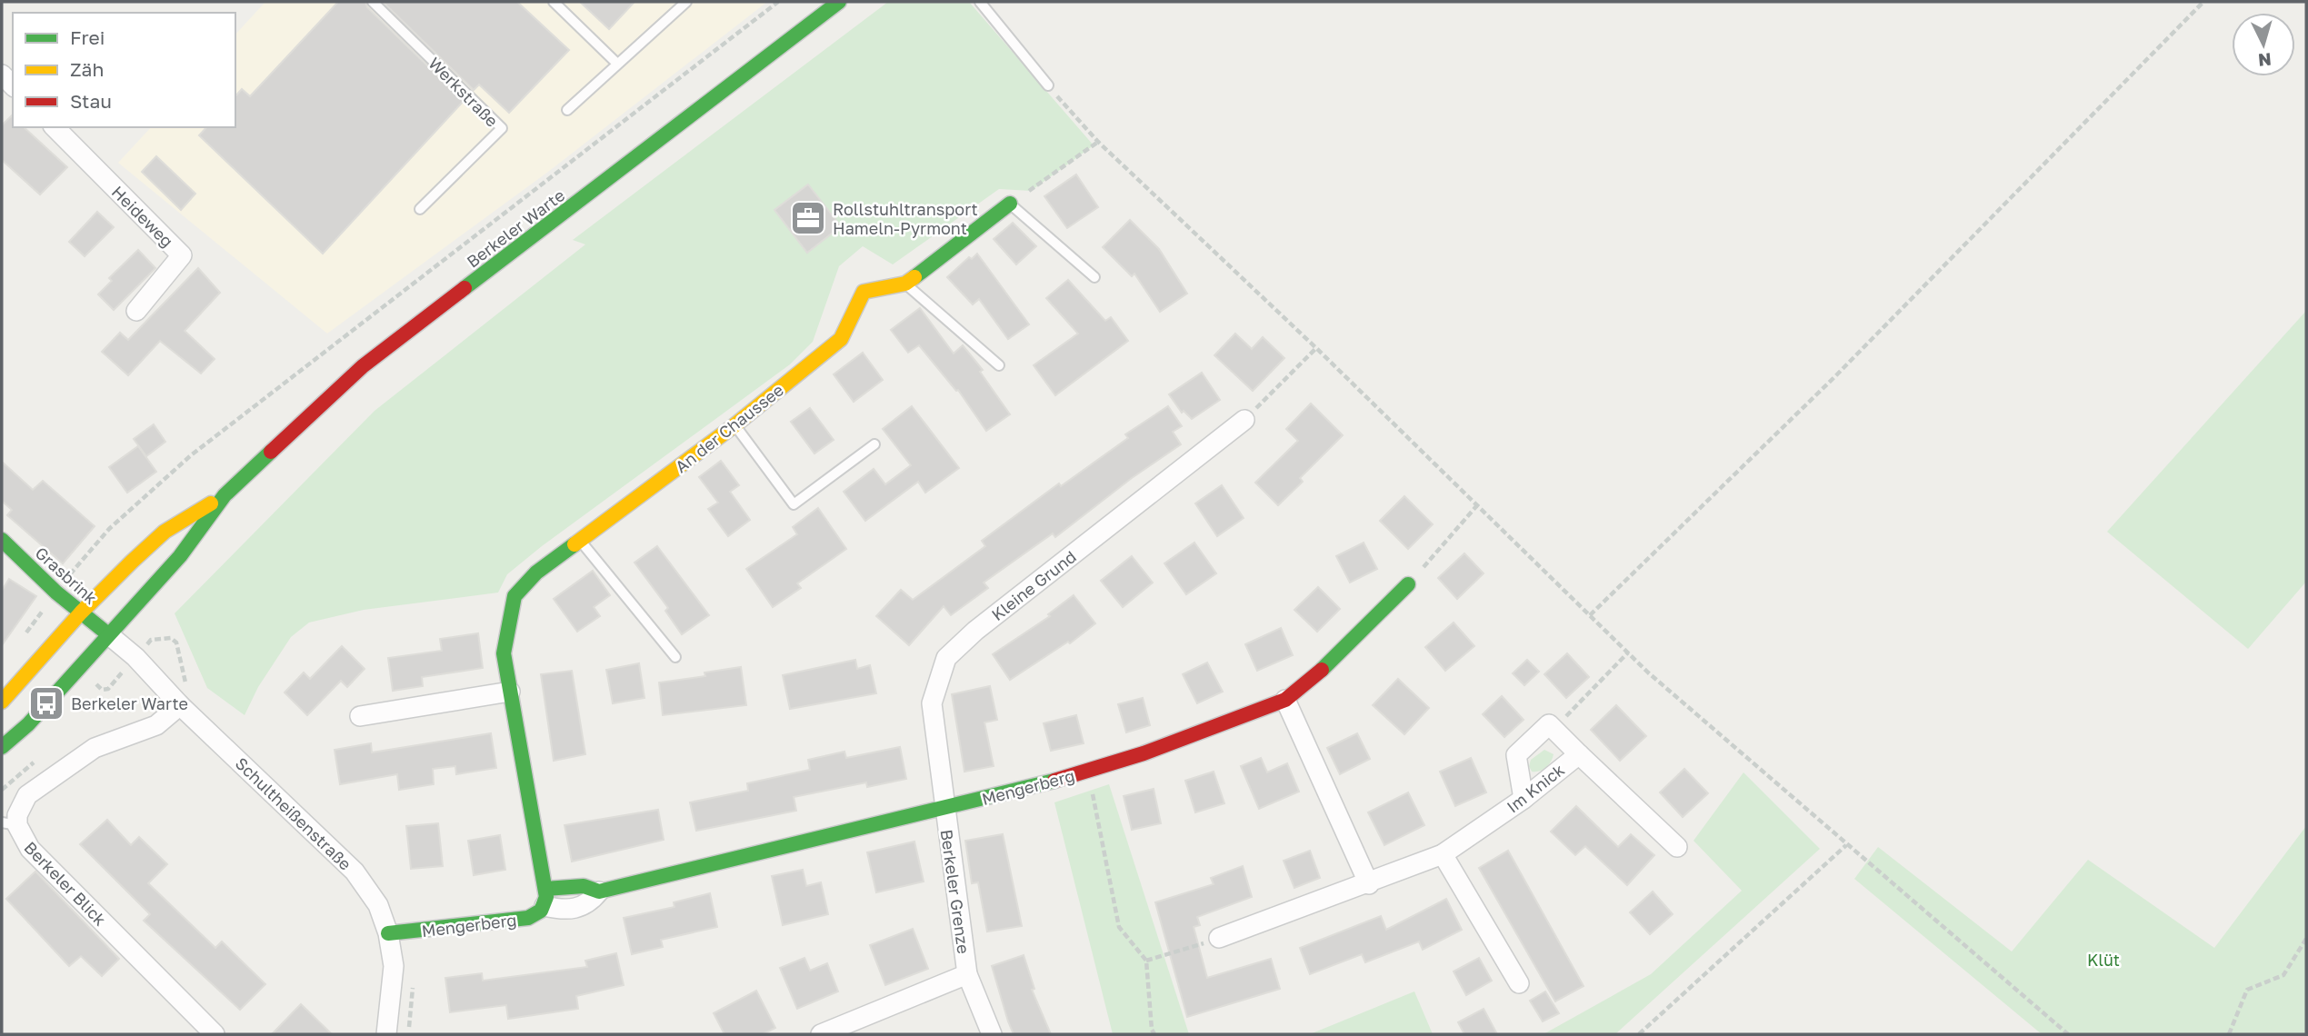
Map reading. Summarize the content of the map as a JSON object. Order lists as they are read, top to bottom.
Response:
{
  "streets": {
    "street": [
      "Heideweg",
      "Berkeler Warte",
      "An der Chaussee",
      "Grasbrink",
      "Kleine Grund",
      "Mengerberg",
      "Im Knick",
      "Schultheißenstraße",
      "Berkeler Blick",
      "Berkeler Grenze"
    ],
    "lane": ["Werkstraße"]
  },
  "crossings": [
    ["Berkeler Warte", "Grasbrink"],
    ["Berkeler Warte", "Schultheißenstraße"],
    ["An der Chaussee", "Mengerberg"],
    ["Grasbrink", "Schultheißenstraße"],
    ["Kleine Grund", "Mengerberg"],
    ["Kleine Grund", "Berkeler Grenze"],
    ["Mengerberg", "Schultheißenstraße"],
    ["Mengerberg", "Berkeler Grenze"],
    ["Schultheißenstraße", "Berkeler Blick"]
  ],
  "parks": ["Klüt"],
  "places": {
    "office": ["Rollstuhltransport Hameln-Pyrmont"],
    "bus stop": ["Berkeler Warte"]
  },
  "legend": ["Frei", "Zäh", "Stau"],
  "north": "bottom"
}
